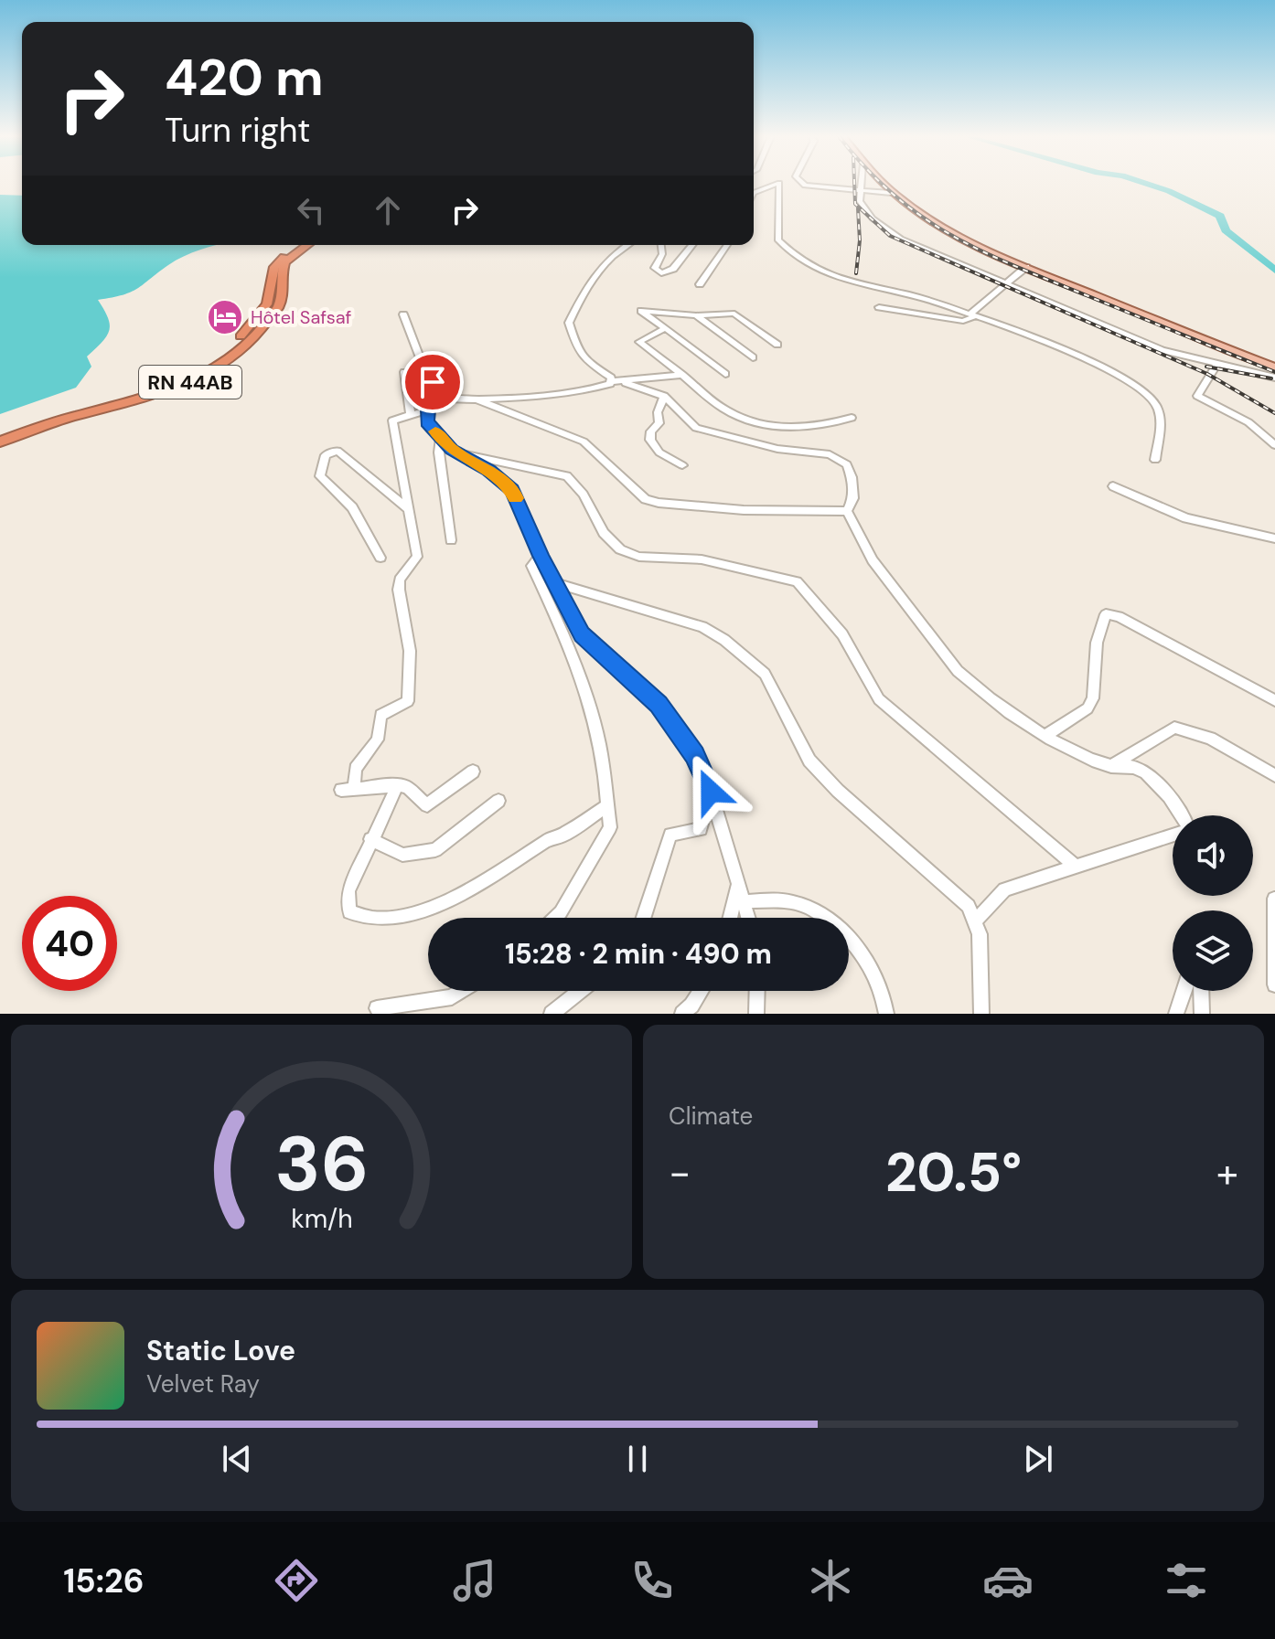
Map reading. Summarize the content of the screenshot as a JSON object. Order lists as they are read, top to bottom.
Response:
{
  "streets": {
    "highway": ["RN 44AB"]
  },
  "places": {
    "hotel": ["Hôtel Safsaf"]
  },
  "page": {
    "turn": ["420 m", "Turn right"],
    "limit": "40",
    "trip": "15:28 · 2 min · 490 m",
    "tile": "Climate",
    "heat": ["−", "20.5°", "+"],
    "song": ["Static Love", "Velvet Ray"],
    "tabs": "15:26",
    "gauge": ["36", "km/h"]
  }
}
